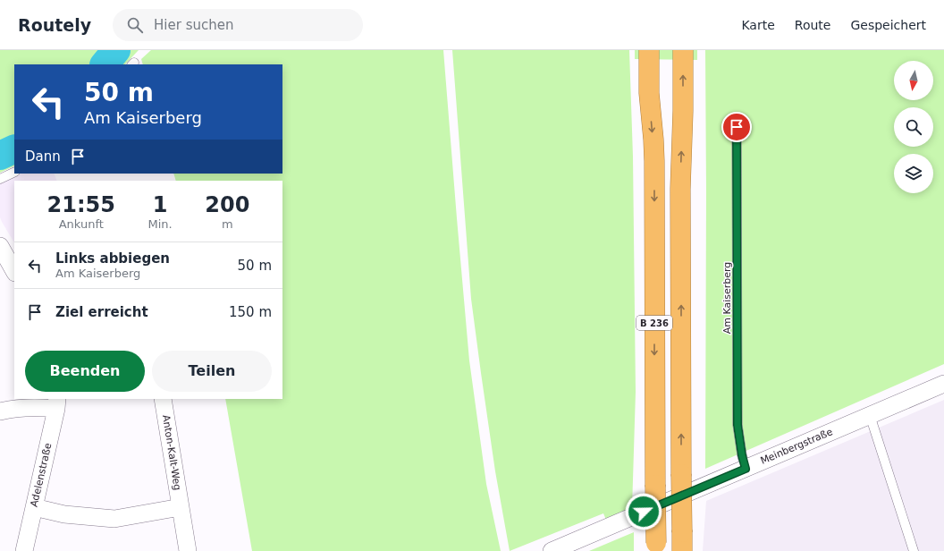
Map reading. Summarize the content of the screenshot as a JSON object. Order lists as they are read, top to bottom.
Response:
{
  "streets": {
    "highway": ["B 236"],
    "street": ["Meinbergstraße", "Anton-Kalt-Weg", "Adelenstraße"],
    "lane": ["Am Kaiserberg"]
  },
  "crossings": [
    ["Am Kaiserberg", "Meinbergstraße"]
  ],
  "north": "bottom",
  "page": {
    "header": "Routely",
    "search": "Hier suchen",
    "nav": ["Karte", "Route", "Gespeichert"],
    "turn": ["50 m", "Am Kaiserberg"],
    "then": "Dann",
    "eta": [
      "21:55",
      "Ankunft",
      "1",
      "Min.",
      "200",
      "m"
    ],
    "list": [
      {
        "name": "Links abbiegen",
        "note": "Am Kaiserberg",
        "value": "50 m"
      },
      {
        "name": "Ziel erreicht",
        "value": "150 m"
      }
    ],
    "buttons": ["Beenden", "Teilen"]
  }
}
